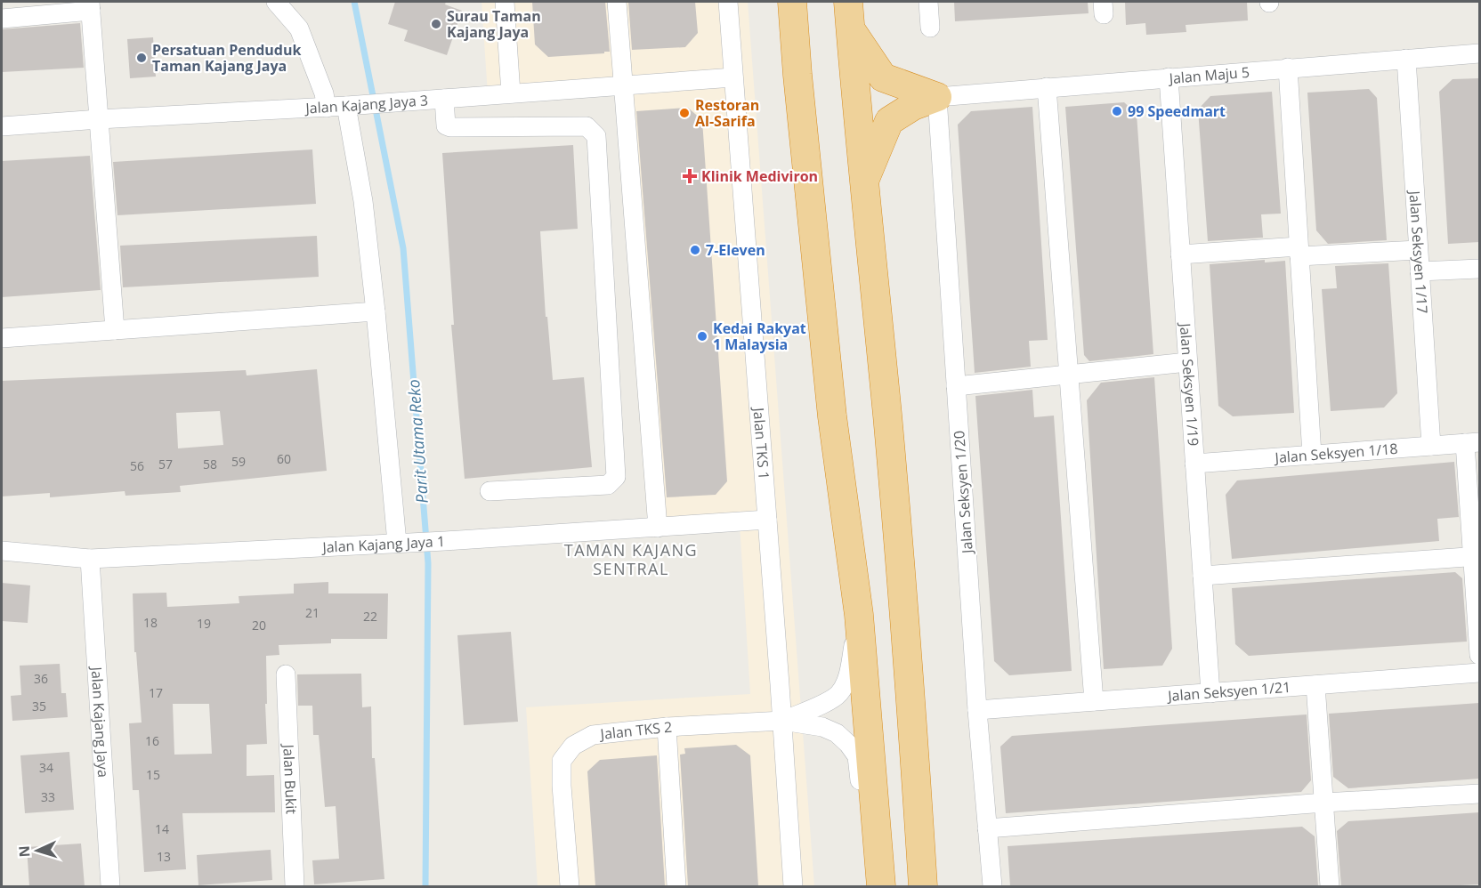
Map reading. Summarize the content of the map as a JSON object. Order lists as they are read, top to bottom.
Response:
{
  "streets": {
    "street": [
      "Jalan Maju 5",
      "Jalan Kajang Jaya 3",
      "Jalan Seksyen 1/17",
      "Jalan Seksyen 1/19",
      "Jalan TKS 1",
      "Jalan Seksyen 1/18",
      "Jalan Seksyen 1/20",
      "Jalan Kajang Jaya 1",
      "Jalan Seksyen 1/21",
      "Jalan Kajang Jaya",
      "Jalan TKS 2",
      "Jalan Bukit"
    ]
  },
  "crossings": [
    ["Jalan Maju 5", "Jalan Seksyen 1/17"],
    ["Jalan Maju 5", "Jalan Seksyen 1/19"],
    ["Jalan Maju 5", "Jalan Seksyen 1/20"],
    ["Jalan Kajang Jaya 3", "Jalan TKS 1"],
    ["Jalan Seksyen 1/17", "Jalan Seksyen 1/18"],
    ["Jalan Seksyen 1/19", "Jalan Seksyen 1/18"],
    ["Jalan Seksyen 1/19", "Jalan Seksyen 1/21"],
    ["Jalan TKS 1", "Jalan Kajang Jaya 1"],
    ["Jalan TKS 1", "Jalan TKS 2"],
    ["Jalan Seksyen 1/20", "Jalan Seksyen 1/21"],
    ["Jalan Kajang Jaya 1", "Jalan Kajang Jaya"]
  ],
  "districts": ["TAMAN KAJANG SENTRAL"],
  "water": ["Parit Utama Reko"],
  "places": {
    "other": [
      "Surau Taman Kajang Jaya",
      "Persatuan Penduduk Taman Kajang Jaya",
      "99 Speedmart",
      "Restoran Al-Sarifa",
      "7-Eleven",
      "Kedai Rakyat 1 Malaysia"
    ],
    "health": ["Klinik Mediviron"]
  },
  "house_numbers": [
    "60",
    "59",
    "57",
    "58",
    "56",
    "21",
    "22",
    "18",
    "19",
    "20",
    "36",
    "17",
    "35",
    "16",
    "34",
    "15",
    "33",
    "14",
    "13"
  ],
  "north": "left"
}
